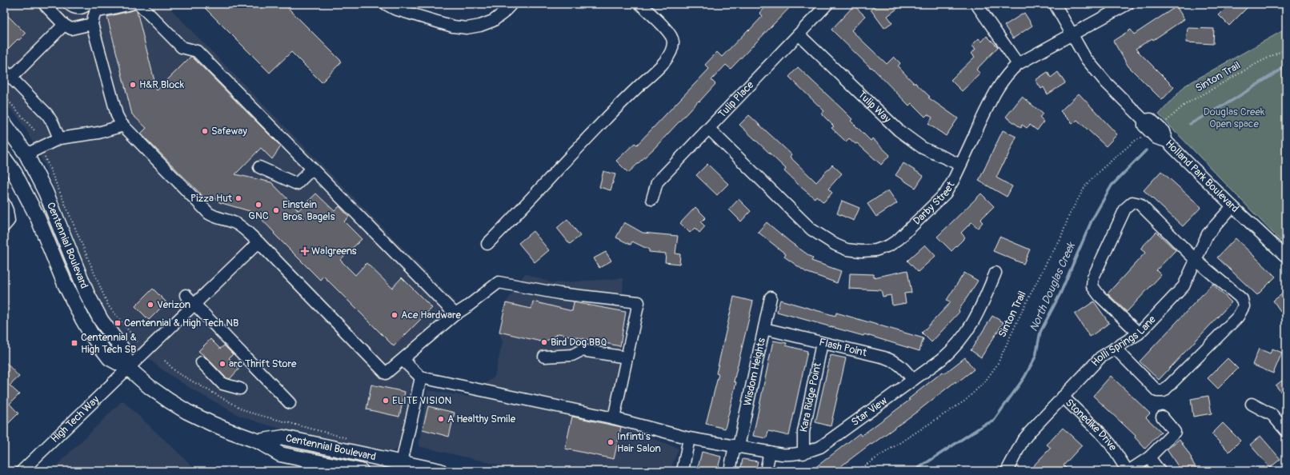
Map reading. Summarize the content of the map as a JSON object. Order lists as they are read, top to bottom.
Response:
{
  "streets": {
    "main road": ["Centennial Boulevard"],
    "street": [
      "Tulip Place",
      "Tulip Way",
      "Holland Park Boulevard",
      "Darby Street",
      "Holli Springs Lane",
      "Flash Point",
      "Wisdom Heights",
      "Kara Ridge Point",
      "Star View",
      "High Tech Way",
      "Stonedike Drive"
    ],
    "path": ["Sinton Trail"]
  },
  "crossings": [
    ["Tulip Place", "Tulip Way"],
    ["Tulip Place", "Darby Street"],
    ["Tulip Way", "Darby Street"],
    ["Holland Park Boulevard", "Darby Street"],
    ["Holland Park Boulevard", "Holli Springs Lane"],
    ["Centennial Boulevard", "High Tech Way"],
    ["Holli Springs Lane", "Stonedike Drive"],
    ["Flash Point", "Wisdom Heights"],
    ["Flash Point", "Kara Ridge Point"],
    ["Flash Point", "Star View"],
    ["Wisdom Heights", "Star View"],
    ["Kara Ridge Point", "Star View"]
  ],
  "water": ["North Douglas Creek"],
  "parks": ["Douglas Creek Open space"],
  "places": {
    "other": [
      "H&R Block",
      "Safeway",
      "Pizza Hut",
      "GNC",
      "Einstein Bros. Bagels",
      "Verizon",
      "Ace Hardware",
      "Bird Dog BBQ",
      "arc Thrift Store",
      "ELITE VISION",
      "A Healthy Smile",
      "Infinti's Hair Salon"
    ],
    "health": ["Walgreens"],
    "transit": ["Centennial & High Tech NB", "Centennial & High Tech SB"]
  }
}
